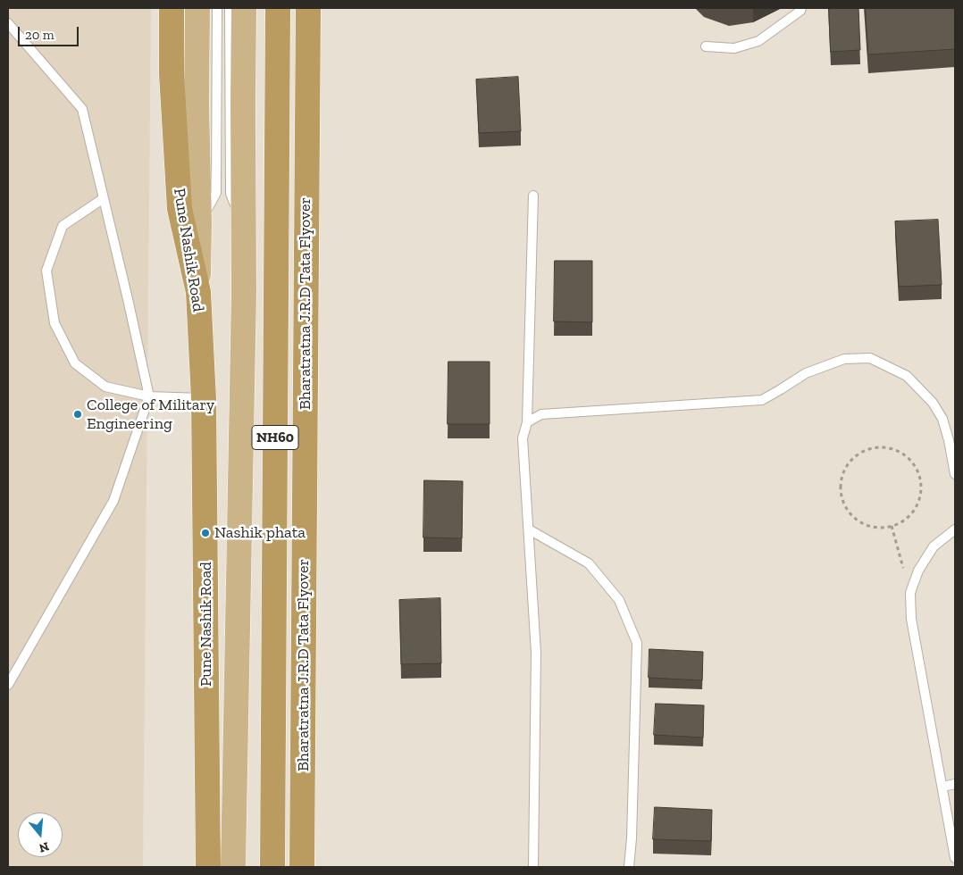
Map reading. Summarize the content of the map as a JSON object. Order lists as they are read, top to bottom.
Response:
{
  "streets": {
    "highway": ["Pune Nashik Road", "Bharatratna J.R.D Tata Flyover", "NH60"]
  },
  "places": ["College of Military Engineering", "Nashik phata"],
  "scale_bar": "20 m",
  "north": "bottom"
}
